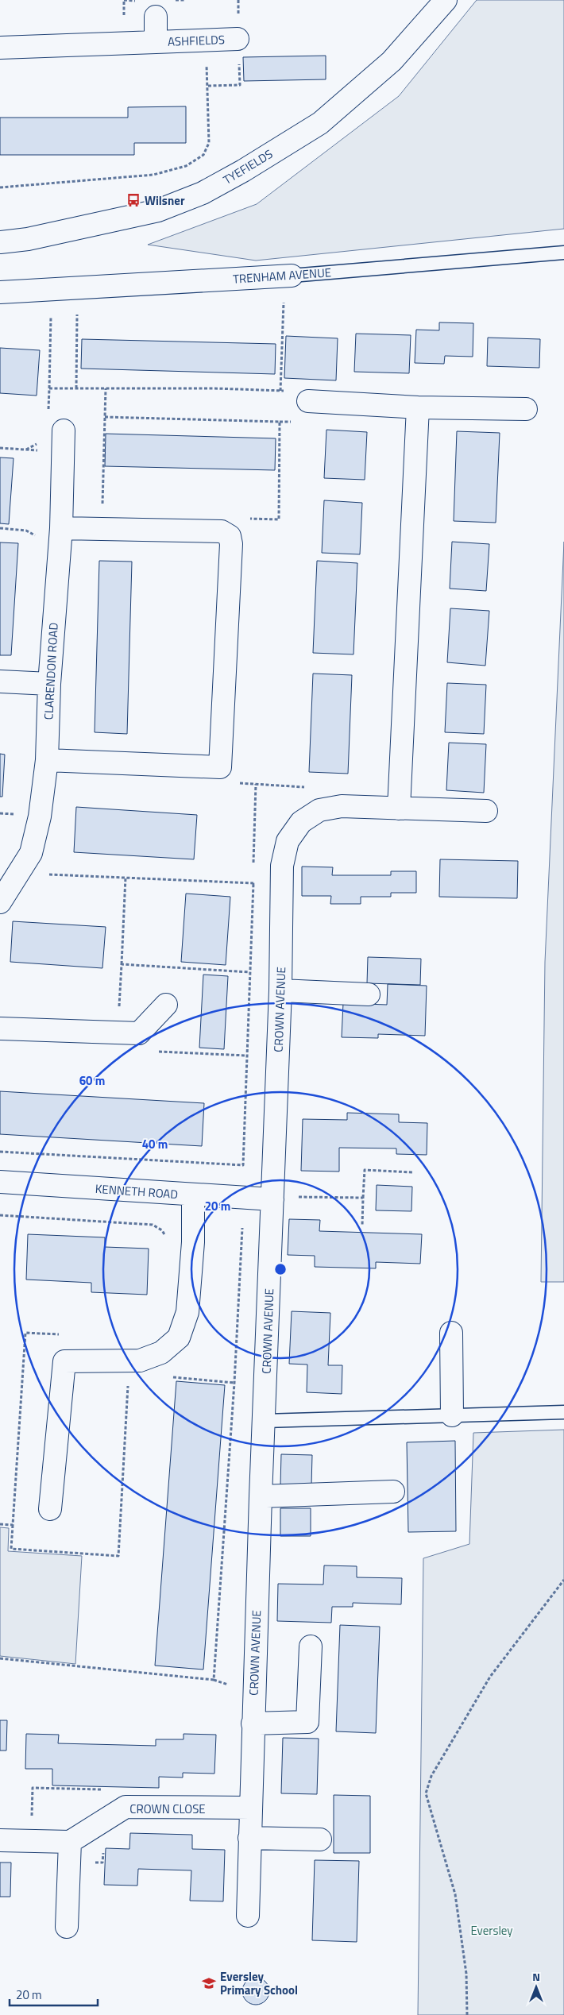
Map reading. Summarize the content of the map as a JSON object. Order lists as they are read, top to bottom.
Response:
{
  "streets": {
    "street": [
      "ASHFIELDS",
      "TYEFIELDS",
      "TRENHAM AVENUE",
      "CLARENDON ROAD",
      "CROWN AVENUE",
      "KENNETH ROAD",
      "CROWN CLOSE"
    ]
  },
  "crossings": [
    ["CROWN AVENUE", "KENNETH ROAD"],
    ["CROWN AVENUE", "CROWN CLOSE"]
  ],
  "parks": ["Eversley"],
  "places": {
    "bus stop": ["Wilsner"],
    "school or university": ["Eversley Primary School"]
  },
  "scale_bar": "20 m",
  "north": "top",
  "rings": ["60 m", "40 m", "20 m"]
}
